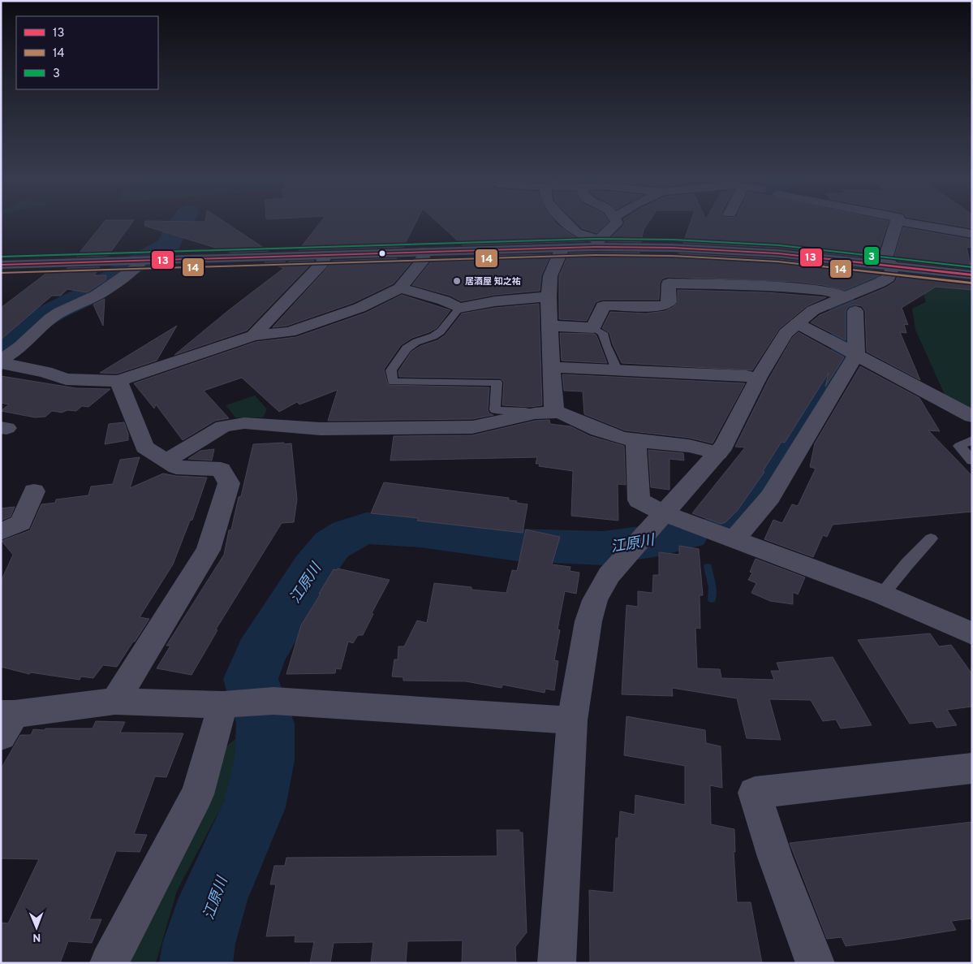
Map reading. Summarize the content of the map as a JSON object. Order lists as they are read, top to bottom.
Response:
{
  "water": ["江原川"],
  "places": ["居酒屋 知之祐"],
  "lines": ["transit line 3", "transit line 13", "transit line 14"],
  "legend": ["13", "14", "3"],
  "north": "bottom"
}
